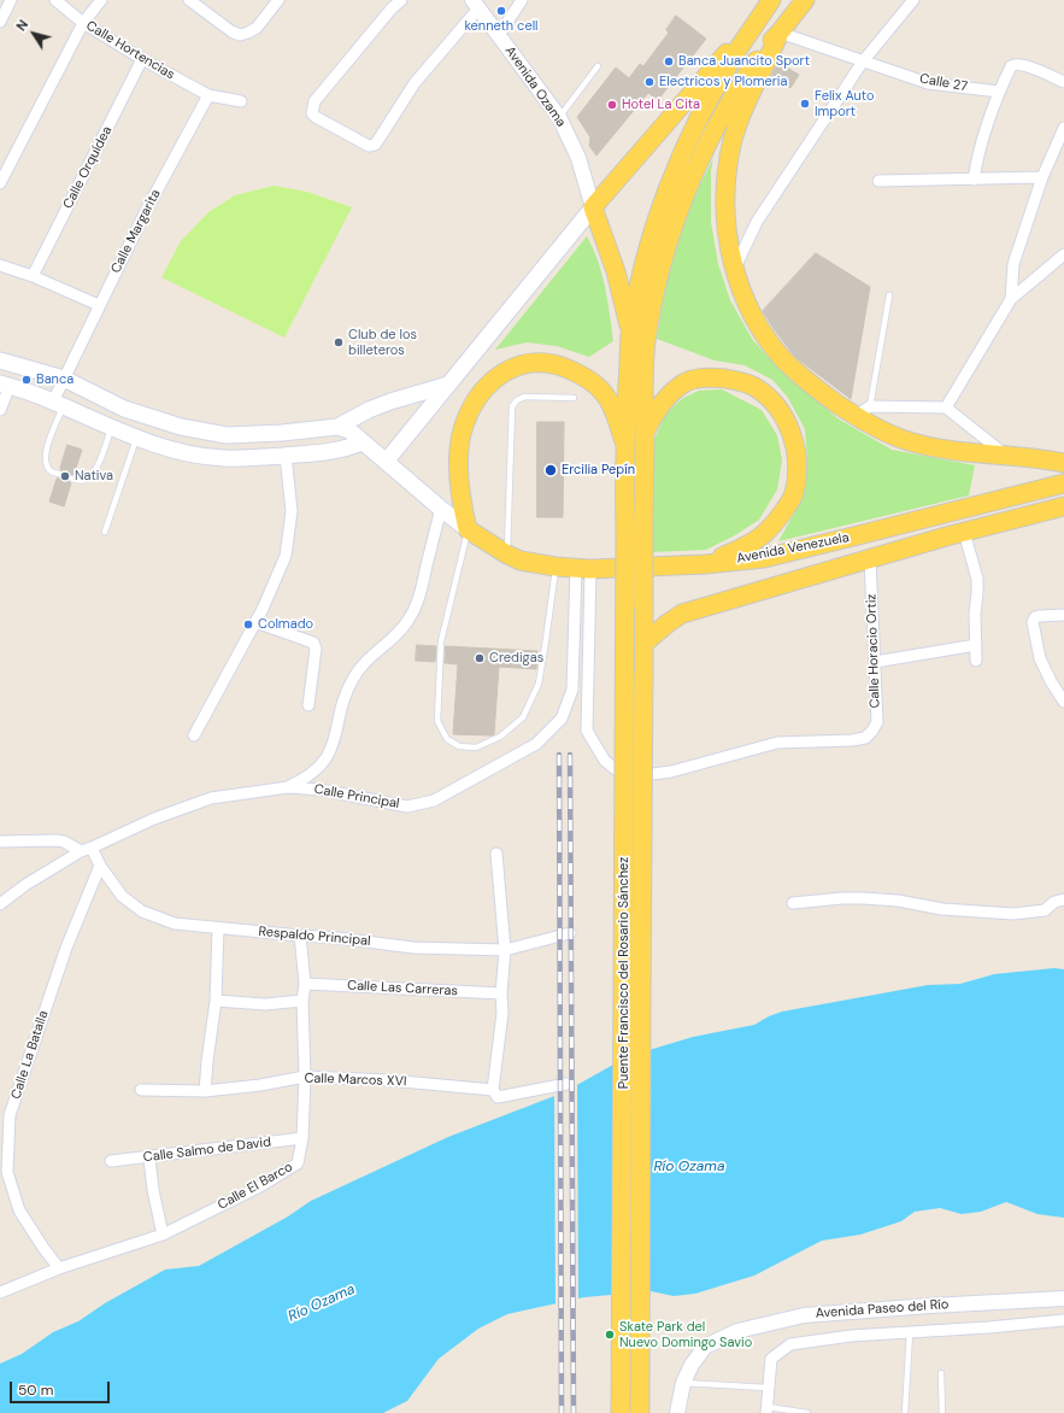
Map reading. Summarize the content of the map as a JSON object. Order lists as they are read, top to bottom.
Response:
{
  "streets": {
    "main road": ["Avenida Venezuela", "Puente Francisco del Rosario Sánchez"],
    "street": [
      "Calle Hortencias",
      "Calle 27",
      "Avenida Ozama",
      "Calle Orquídea",
      "Calle Margarita",
      "Calle Horacio Ortiz",
      "Calle Principal",
      "Respaldo Principal",
      "Calle Las Carreras",
      "Calle La Batalla",
      "Calle Marcos XVI",
      "Calle Salmo de David",
      "Calle El Barco",
      "Avenida Paseo del Río"
    ]
  },
  "crossings": [
    ["Calle Hortencias", "Calle Orquídea"],
    ["Calle Hortencias", "Calle Margarita"],
    ["Calle 27", "Puente Francisco del Rosario Sánchez"],
    ["Avenida Venezuela", "Calle Horacio Ortiz"],
    ["Avenida Venezuela", "Calle Principal"],
    ["Calle Horacio Ortiz", "Calle Principal"],
    ["Calle Principal", "Respaldo Principal"],
    ["Respaldo Principal", "Calle La Batalla"],
    ["Respaldo Principal", "Calle El Barco"],
    ["Calle Las Carreras", "Calle El Barco"],
    ["Calle La Batalla", "Calle El Barco"],
    ["Calle Marcos XVI", "Calle El Barco"],
    ["Calle Salmo de David", "Calle El Barco"]
  ],
  "water": ["Río Ozama"],
  "places": [
    "kenneth cell",
    "Banca Juancito Sport",
    "Electricos y Plomeria",
    "Felix Auto Import",
    "Hotel La Cita",
    "Club de los billeteros",
    "Banca",
    "Ercilia Pepín",
    "Nativa",
    "Colmado",
    "Credigas",
    "Skate Park del Nuevo Domingo Savio"
  ],
  "scale_bar": "50 m",
  "north": "top left"
}
